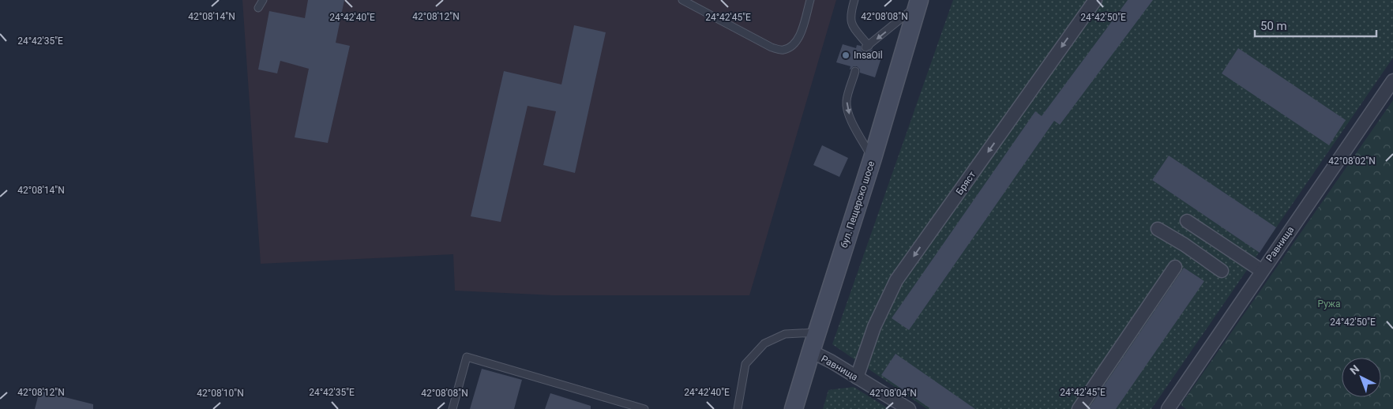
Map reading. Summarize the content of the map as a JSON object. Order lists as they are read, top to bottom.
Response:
{
  "streets": {
    "main road": ["бул. Пещерско шосе"],
    "street": ["Бряст", "Равнища"]
  },
  "crossings": [
    ["Бряст", "Равнища"],
    ["бул. Пещерско шосе", "Равнища"]
  ],
  "one_way": ["Бряст"],
  "parks": ["Ружа"],
  "places": ["InsaOil"],
  "scale_bar": "50 m",
  "north": "top left",
  "coordinates": [
    "42°08'14\"N",
    "42°08'12\"N",
    "42°08'08\"N",
    "24°42'45\"E",
    "24°42'50\"E",
    "24°42'40\"E",
    "24°42'35\"E",
    "42°08'02\"N",
    "42°08'10\"N",
    "42°08'04\"N"
  ]
}
